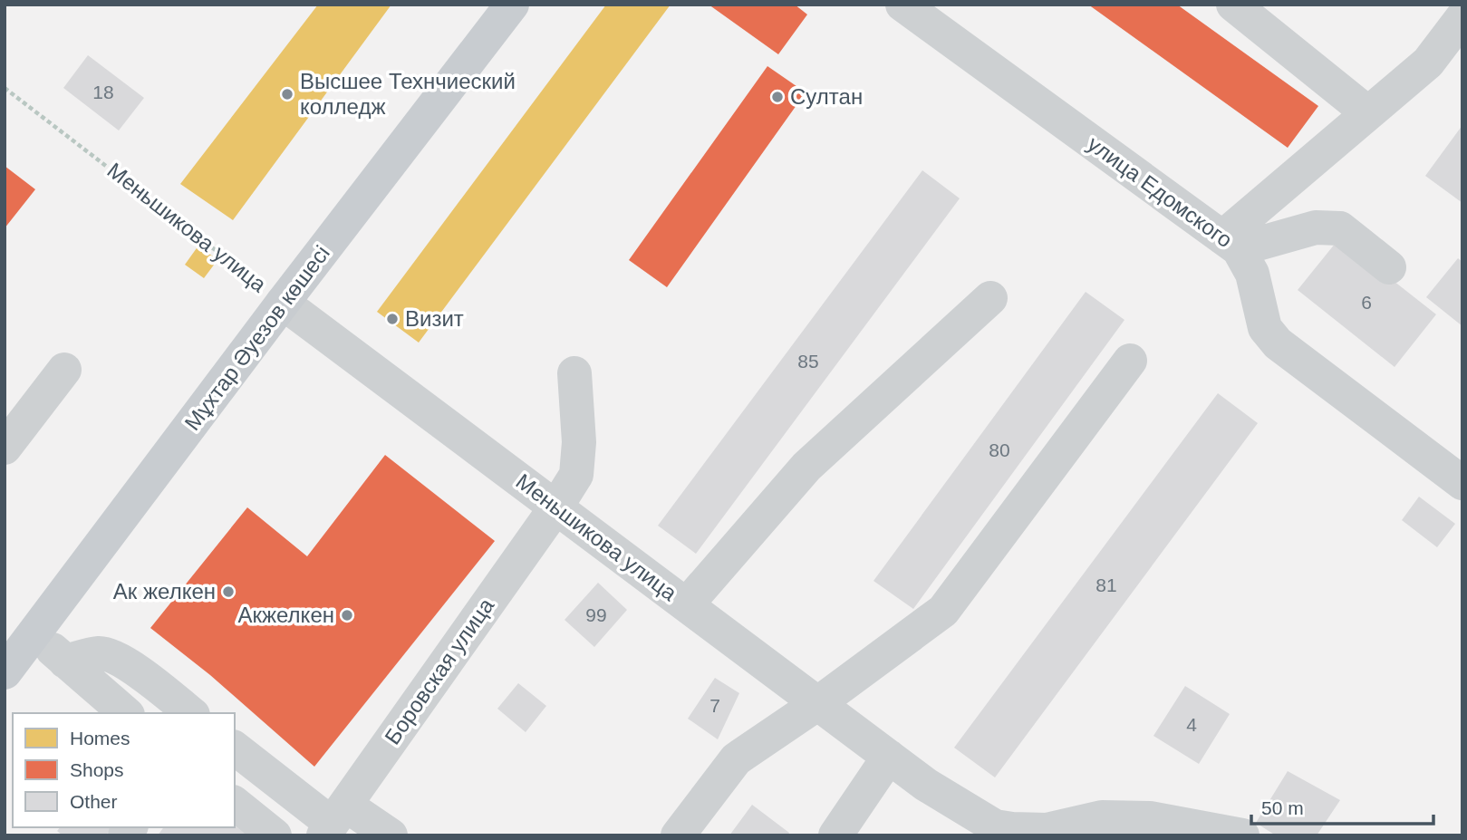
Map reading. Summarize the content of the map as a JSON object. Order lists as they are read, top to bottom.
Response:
{
  "streets": {
    "main road": ["Мұхтар Әуезов көшесі"],
    "street": ["улица Едомского", "Меньшикова улица", "Боровская улица"]
  },
  "crossings": [
    ["Меньшикова улица", "Мұхтар Әуезов көшесі"],
    ["Меньшикова улица", "Боровская улица"]
  ],
  "places": [
    "Высшее Технчиеский колледж",
    "Султан",
    "Визит",
    "Ак желкен",
    "Акжелкен"
  ],
  "house_numbers": [
    "18",
    "6",
    "85",
    "80",
    "81",
    "99",
    "7",
    "4"
  ],
  "legend": ["Homes", "Shops", "Other"],
  "scale_bar": "50 m"
}
